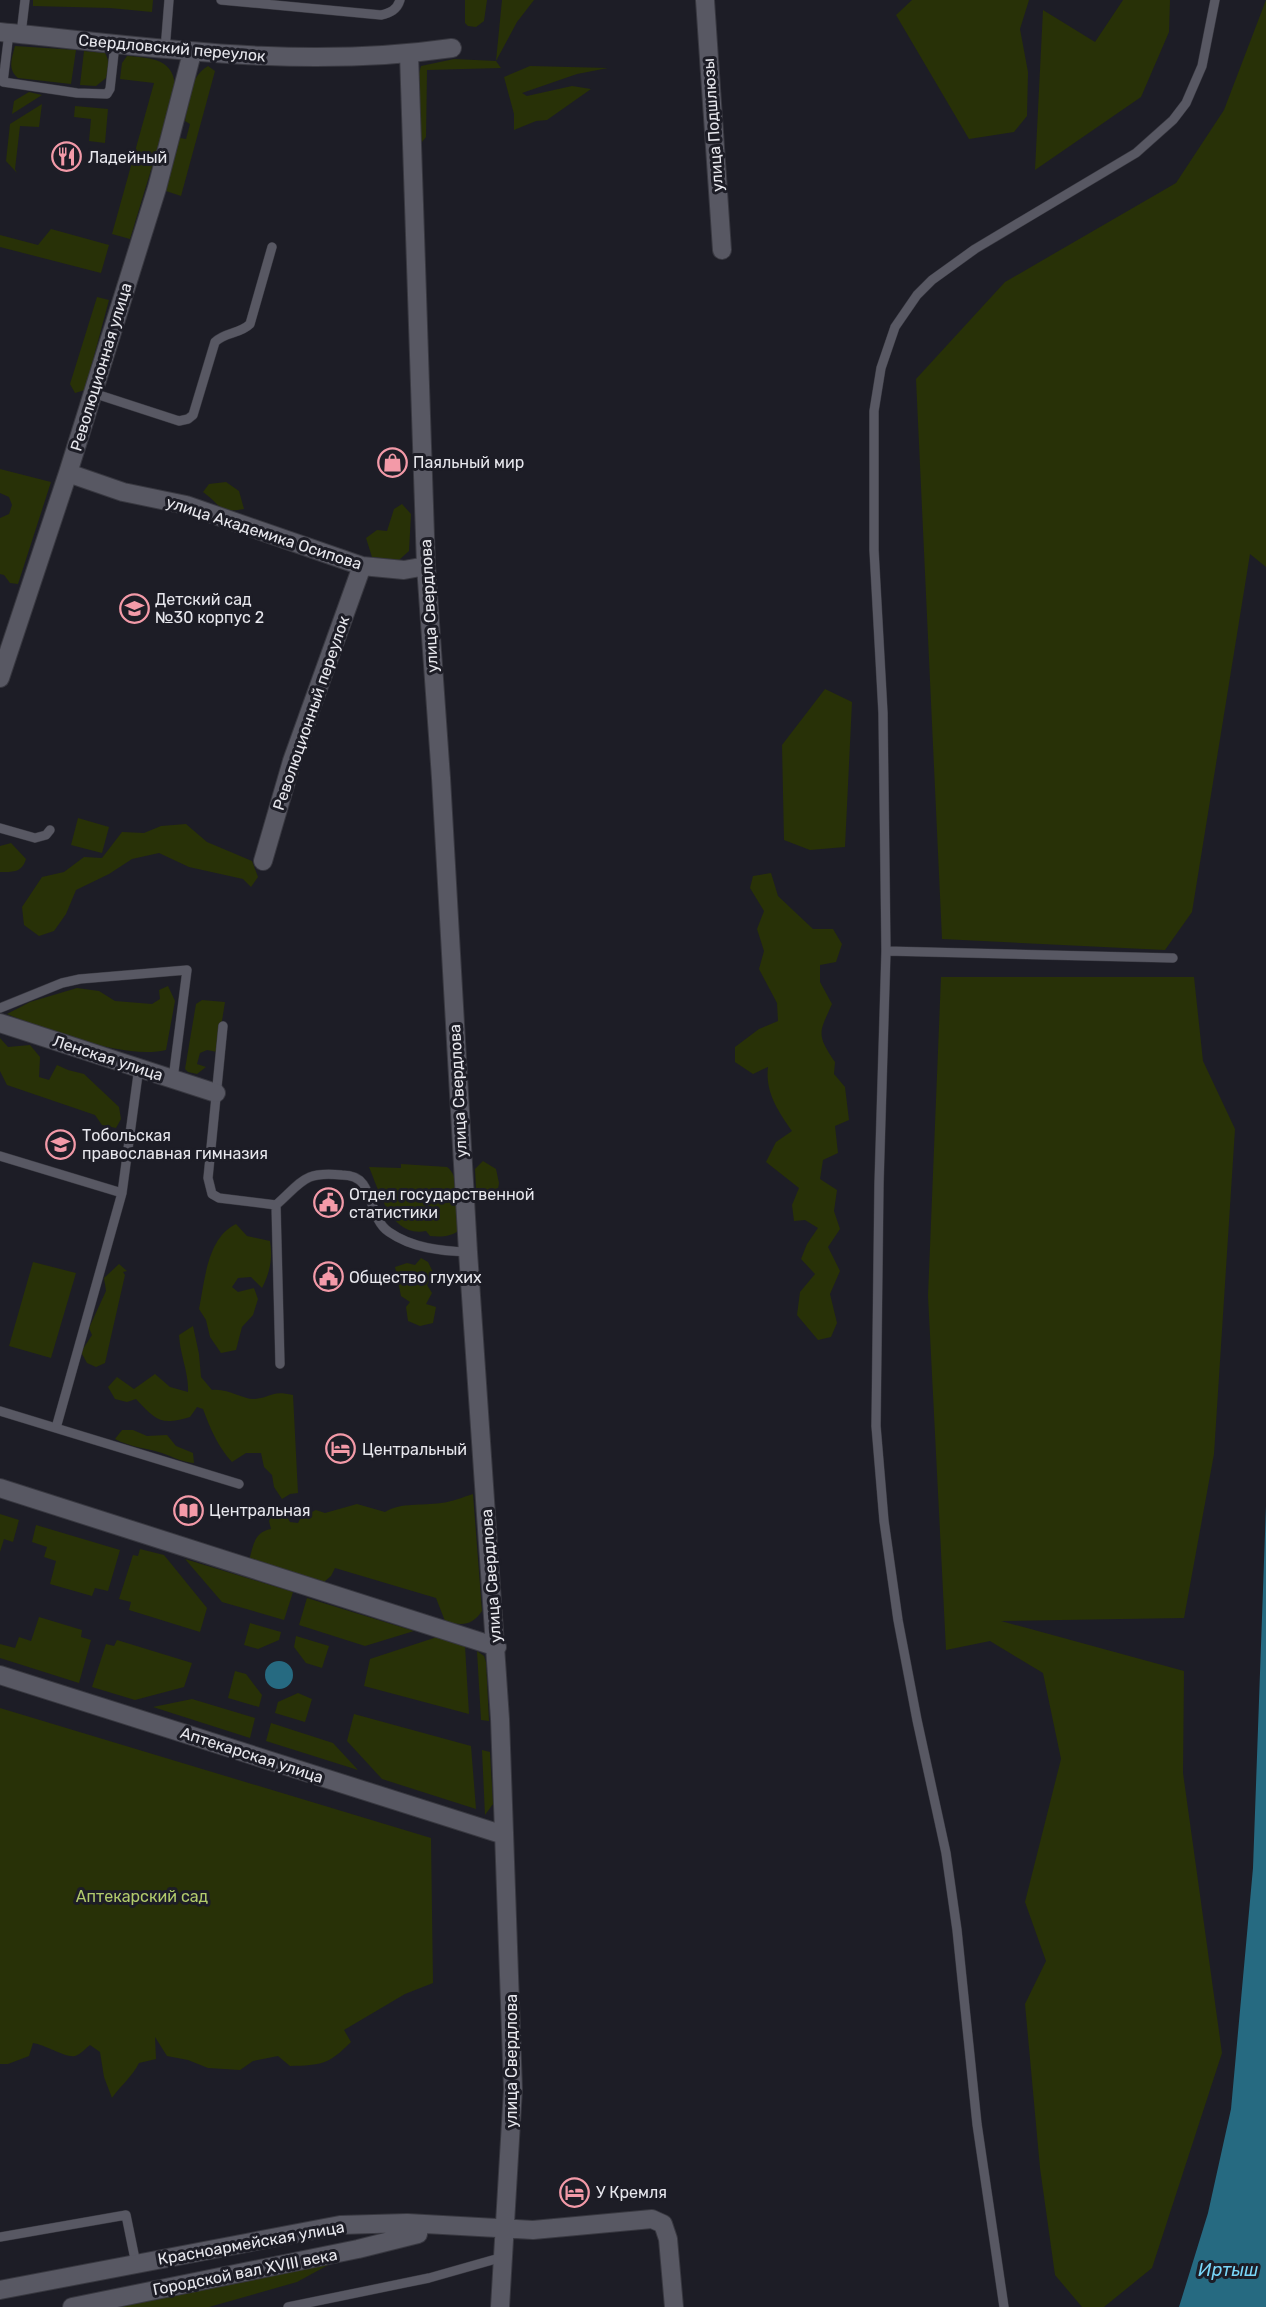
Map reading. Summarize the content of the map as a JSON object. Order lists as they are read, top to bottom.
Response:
{
  "streets": {
    "street": [
      "Свердловский переулок",
      "улица Подшлюзы",
      "Революционная улица",
      "улица Академика Осипова",
      "улица Свердлова",
      "Революционный переулок",
      "Ленская улица",
      "Аптекарская улица",
      "Красноармейская улица",
      "Городской вал XVIII века"
    ]
  },
  "crossings": [
    ["Свердловский переулок", "Революционная улица"],
    ["Свердловский переулок", "улица Свердлова"],
    ["Революционная улица", "улица Академика Осипова"],
    ["улица Академика Осипова", "улица Свердлова"],
    ["улица Академика Осипова", "Революционный переулок"],
    ["улица Свердлова", "Аптекарская улица"],
    ["улица Свердлова", "Красноармейская улица"]
  ],
  "water": ["Иртыш"],
  "parks": ["Аптекарский сад"],
  "places": {
    "restaurant": ["Ладейный"],
    "shop": ["Паяльный мир"],
    "school or university": ["Детский сад №30 корпус 2", "Тобольская православная гимназия"],
    "public building": ["Отдел государственной статистики", "Общество глухих"],
    "hotel": ["Центральный", "У Кремля"],
    "library": ["Центральная"]
  }
}
